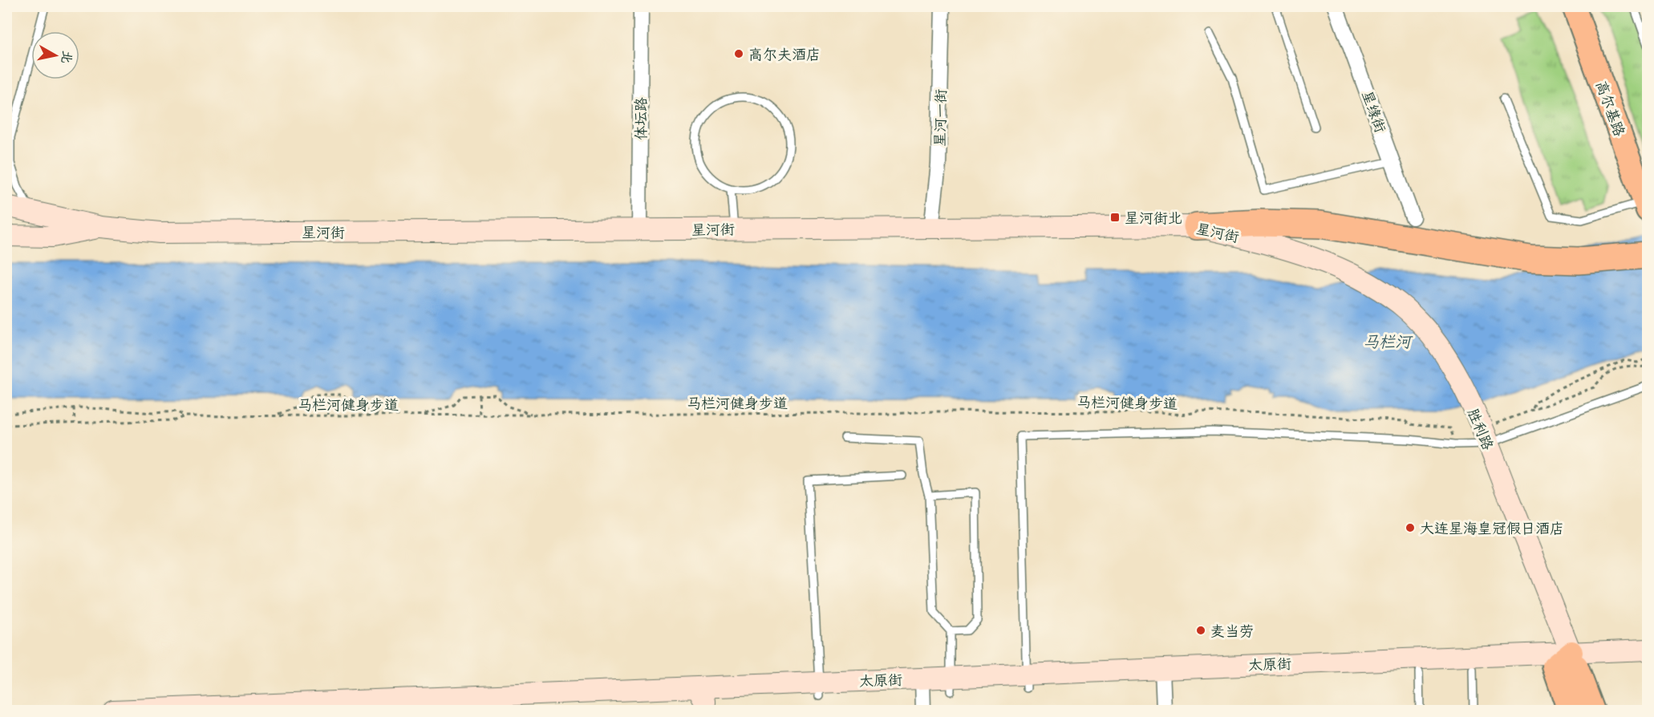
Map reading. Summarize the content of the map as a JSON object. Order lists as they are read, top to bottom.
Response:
{
  "streets": {
    "main road": [
      "高尔基路",
      "星河街",
      "胜利路",
      "太原街"
    ],
    "street": ["星缘街", "星河一街", "体坛路"],
    "path": ["马栏河健身步道"]
  },
  "crossings": [
    ["星河一街", "星河街"],
    ["体坛路", "星河街"],
    ["星河街", "胜利路"],
    ["胜利路", "太原街"]
  ],
  "water": ["马栏河"],
  "places": {
    "other": ["高尔夫酒店", "大连星海皇冠假日酒店", "麦当劳"],
    "transit": ["星河街北"]
  },
  "north": "right"
}
